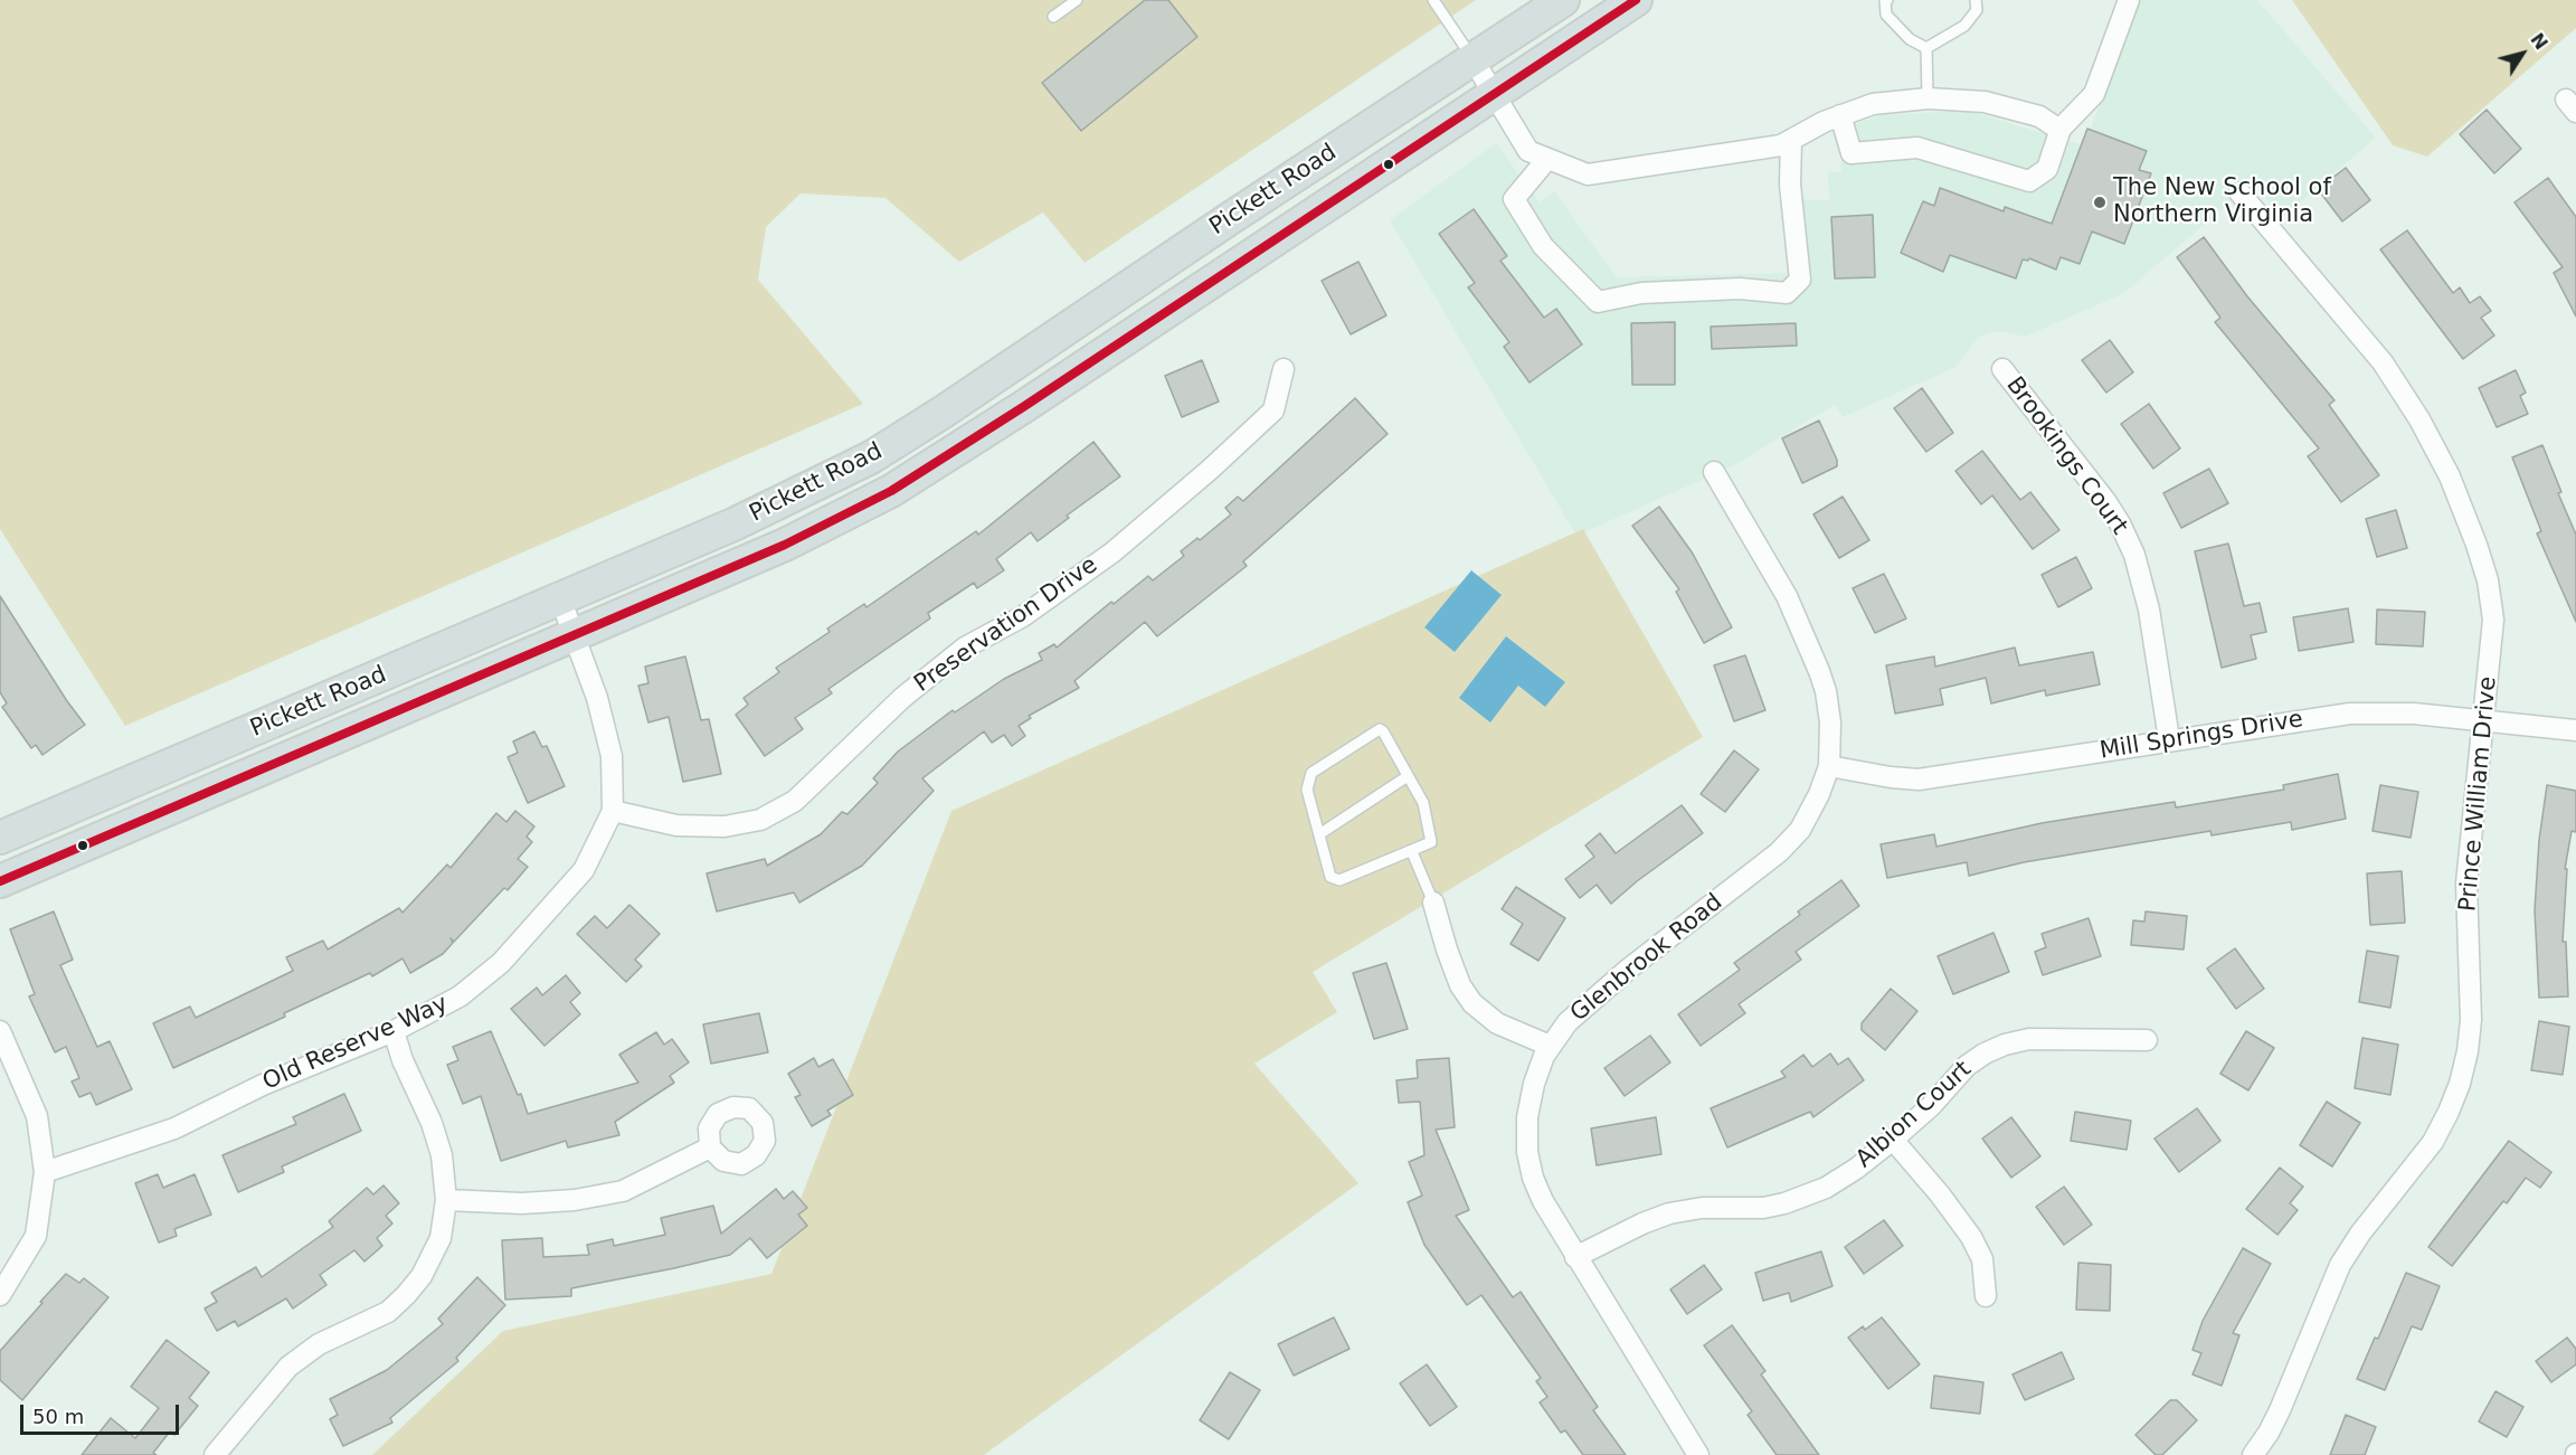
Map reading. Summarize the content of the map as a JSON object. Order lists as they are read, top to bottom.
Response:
{
  "streets": {
    "main road": ["Pickett Road"],
    "street": [
      "Brookings Court",
      "Preservation Drive",
      "Mill Springs Drive",
      "Prince William Drive",
      "Glenbrook Road",
      "Old Reserve Way",
      "Albion Court"
    ]
  },
  "crossings": [
    ["Pickett Road", "Old Reserve Way"],
    ["Brookings Court", "Mill Springs Drive"],
    ["Preservation Drive", "Old Reserve Way"],
    ["Mill Springs Drive", "Prince William Drive"],
    ["Mill Springs Drive", "Glenbrook Road"],
    ["Glenbrook Road", "Albion Court"]
  ],
  "places": ["The New School of Northern Virginia"],
  "scale_bar": "50 m",
  "north": "top right"
}
